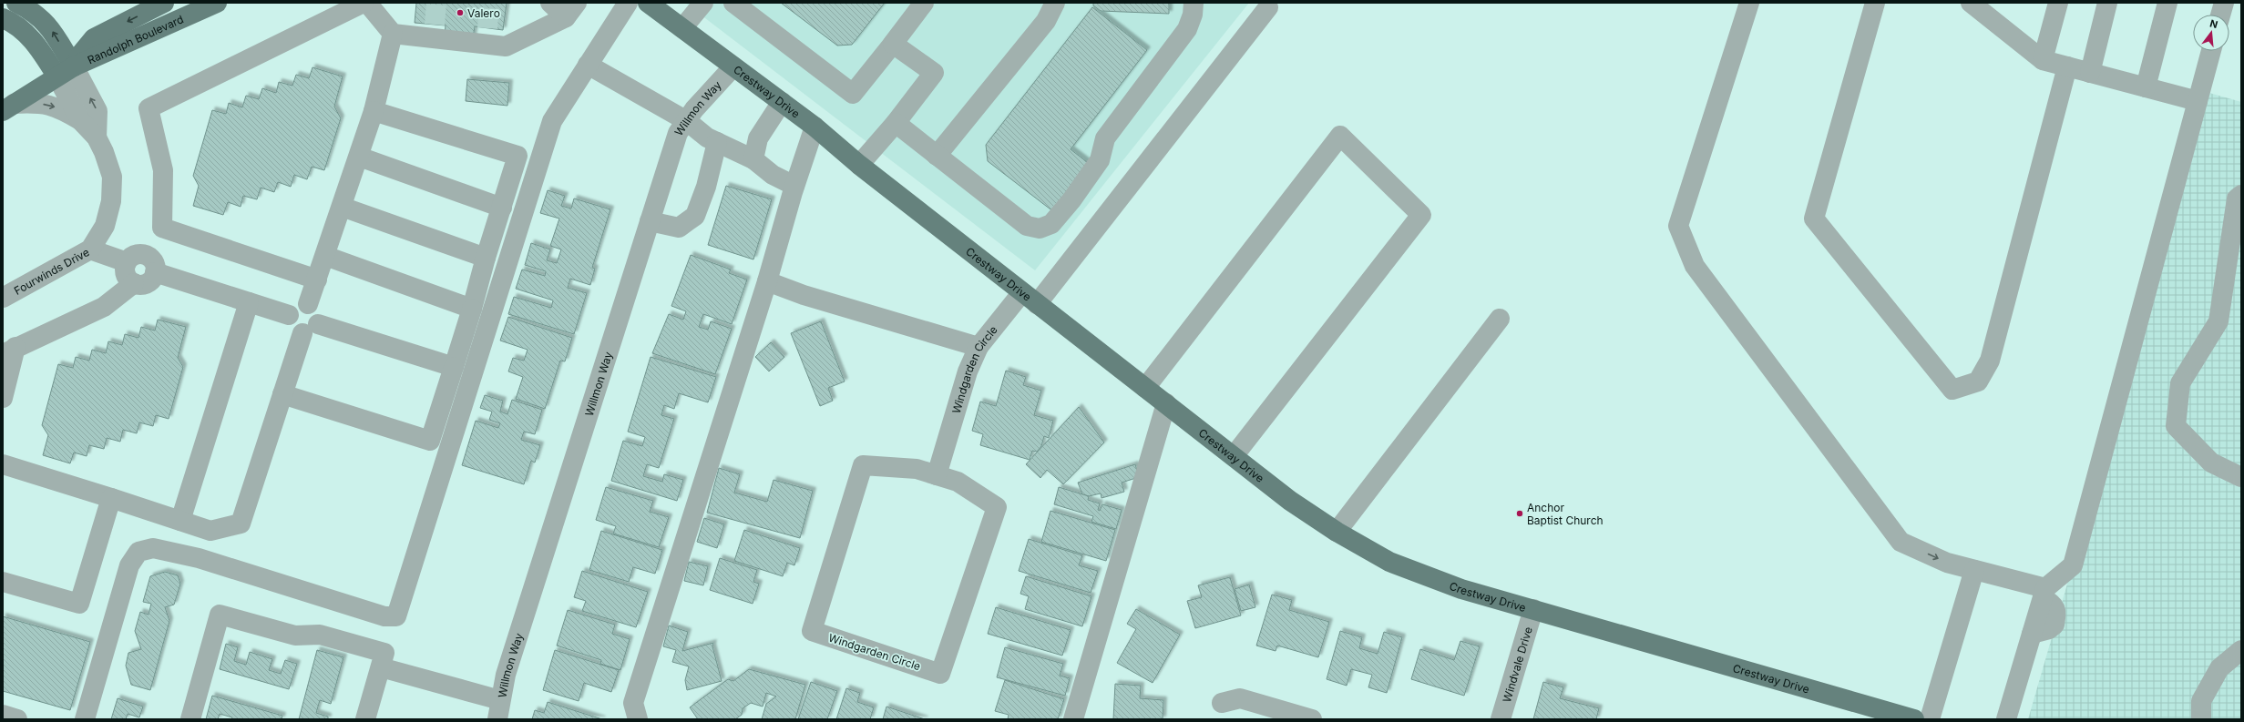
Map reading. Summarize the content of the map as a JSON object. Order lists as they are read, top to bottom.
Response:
{
  "streets": {
    "main road": ["Randolph Boulevard", "Crestway Drive"],
    "street": [
      "Willmon Way",
      "Fourwinds Drive",
      "Windgarden Circle",
      "Windvale Drive"
    ]
  },
  "crossings": [
    ["Randolph Boulevard", "Fourwinds Drive"],
    ["Crestway Drive", "Willmon Way"],
    ["Crestway Drive", "Windgarden Circle"],
    ["Crestway Drive", "Windvale Drive"]
  ],
  "places": ["Valero", "Anchor Baptist Church"],
  "north": "top"
}
